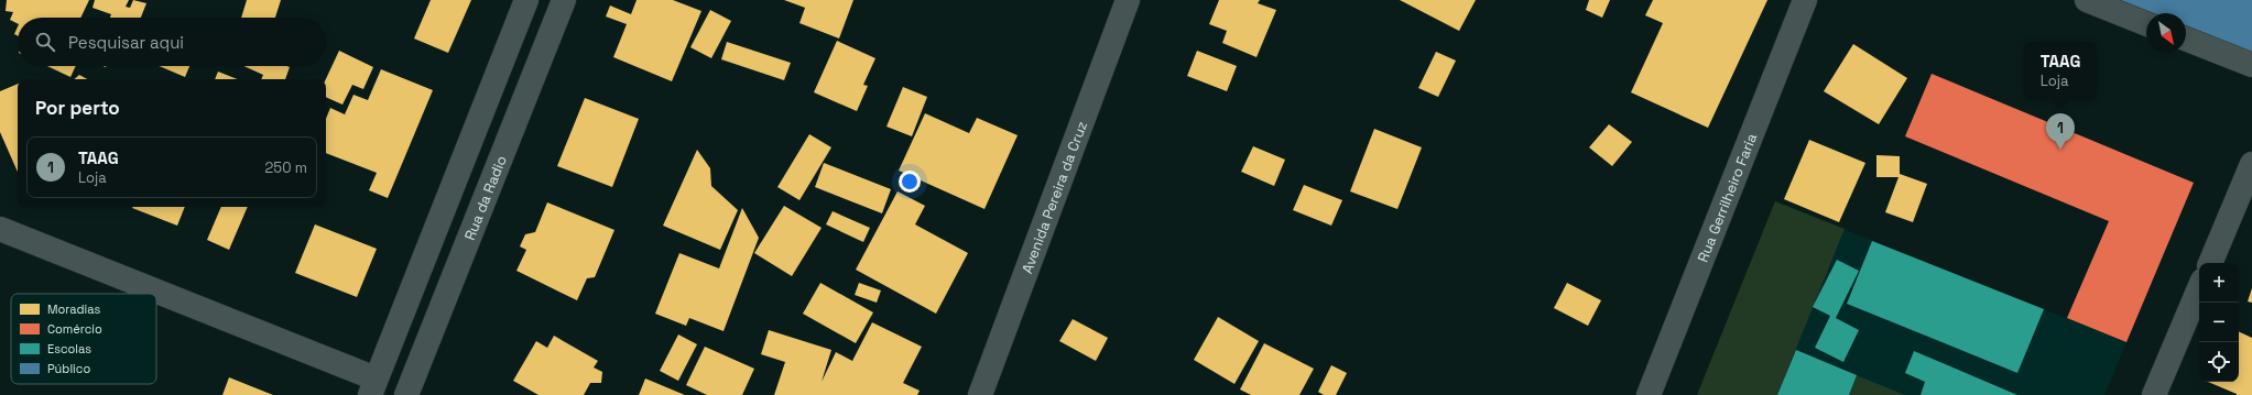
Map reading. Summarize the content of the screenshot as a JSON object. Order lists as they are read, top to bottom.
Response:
{
  "streets": {
    "street": ["Rua da Radio", "Avenida Pereira da Cruz", "Rua Gerrilheiro Faria"]
  },
  "legend": [
    "Moradias",
    "Comércio",
    "Escolas",
    "Público"
  ],
  "north": "bottom right",
  "page": {
    "search": "Pesquisar aqui",
    "popup": ["TAAG", "Loja"],
    "heading": "Por perto",
    "pins": "1",
    "list": [
      {
        "mark": "1",
        "name": "TAAG",
        "note": "Loja",
        "value": "250 m"
      }
    ],
    "map_buttons": ["+", "−"]
  }
}
